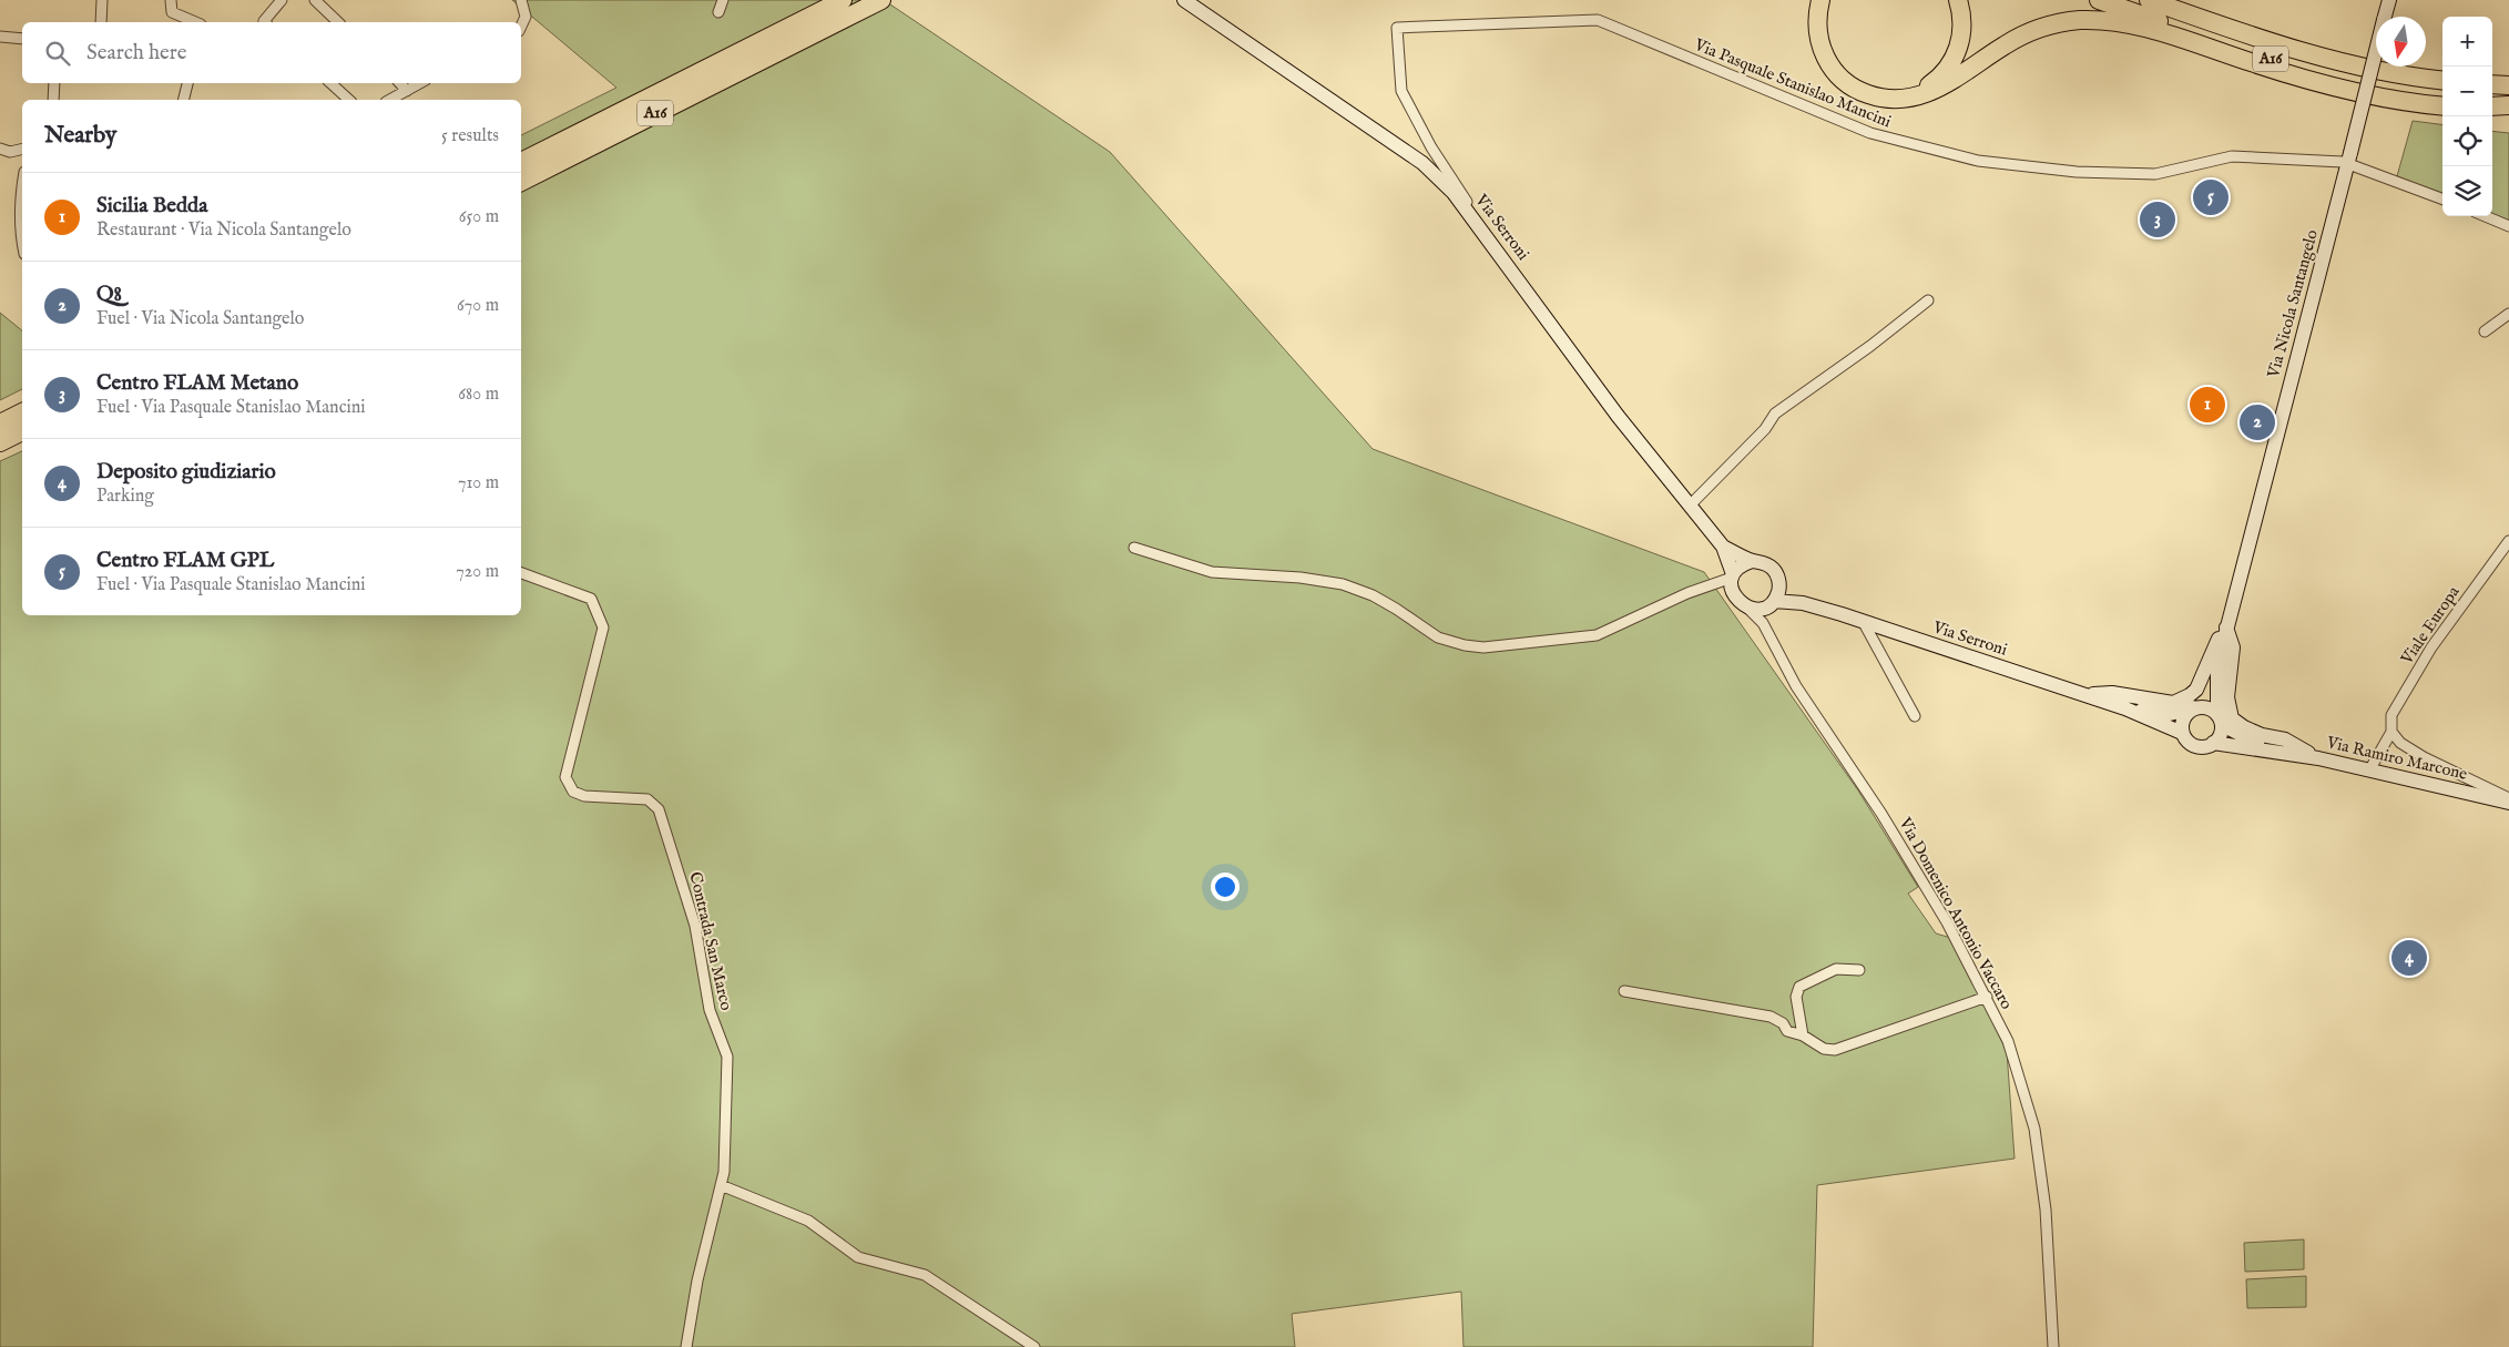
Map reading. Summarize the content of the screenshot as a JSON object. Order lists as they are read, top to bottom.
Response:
{
  "streets": {
    "highway": ["A16"],
    "main road": ["Via Serroni", "Via Nicola Santangelo", "Via Ramiro Marcone"],
    "street": [
      "Via Pasquale Stanislao Mancini",
      "Viale Europa",
      "Via Domenico Antonio Vaccaro",
      "Contrada San Marco"
    ]
  },
  "crossings": [
    ["Via Pasquale Stanislao Mancini", "Via Serroni"],
    ["Via Pasquale Stanislao Mancini", "Via Nicola Santangelo"],
    ["Via Serroni", "Via Domenico Antonio Vaccaro"],
    ["Viale Europa", "Via Ramiro Marcone"]
  ],
  "north": "bottom",
  "page": {
    "map_buttons": ["+", "−"],
    "search": "Search here",
    "heading": ["Nearby", "5 results"],
    "list": [
      {
        "mark": "1",
        "name": "Sicilia Bedda",
        "note": "Restaurant · Via Nicola Santangelo",
        "value": "650 m"
      },
      {
        "mark": "2",
        "name": "Q8",
        "note": "Fuel · Via Nicola Santangelo",
        "value": "670 m"
      },
      {
        "mark": "3",
        "name": "Centro FLAM Metano",
        "note": "Fuel · Via Pasquale Stanislao Mancini",
        "value": "680 m"
      },
      {
        "mark": "4",
        "name": "Deposito giudiziario",
        "note": "Parking",
        "value": "710 m"
      },
      {
        "mark": "5",
        "name": "Centro FLAM GPL",
        "note": "Fuel · Via Pasquale Stanislao Mancini",
        "value": "720 m"
      }
    ],
    "pins": [
      "5",
      "3",
      "1",
      "2",
      "4"
    ]
  }
}
